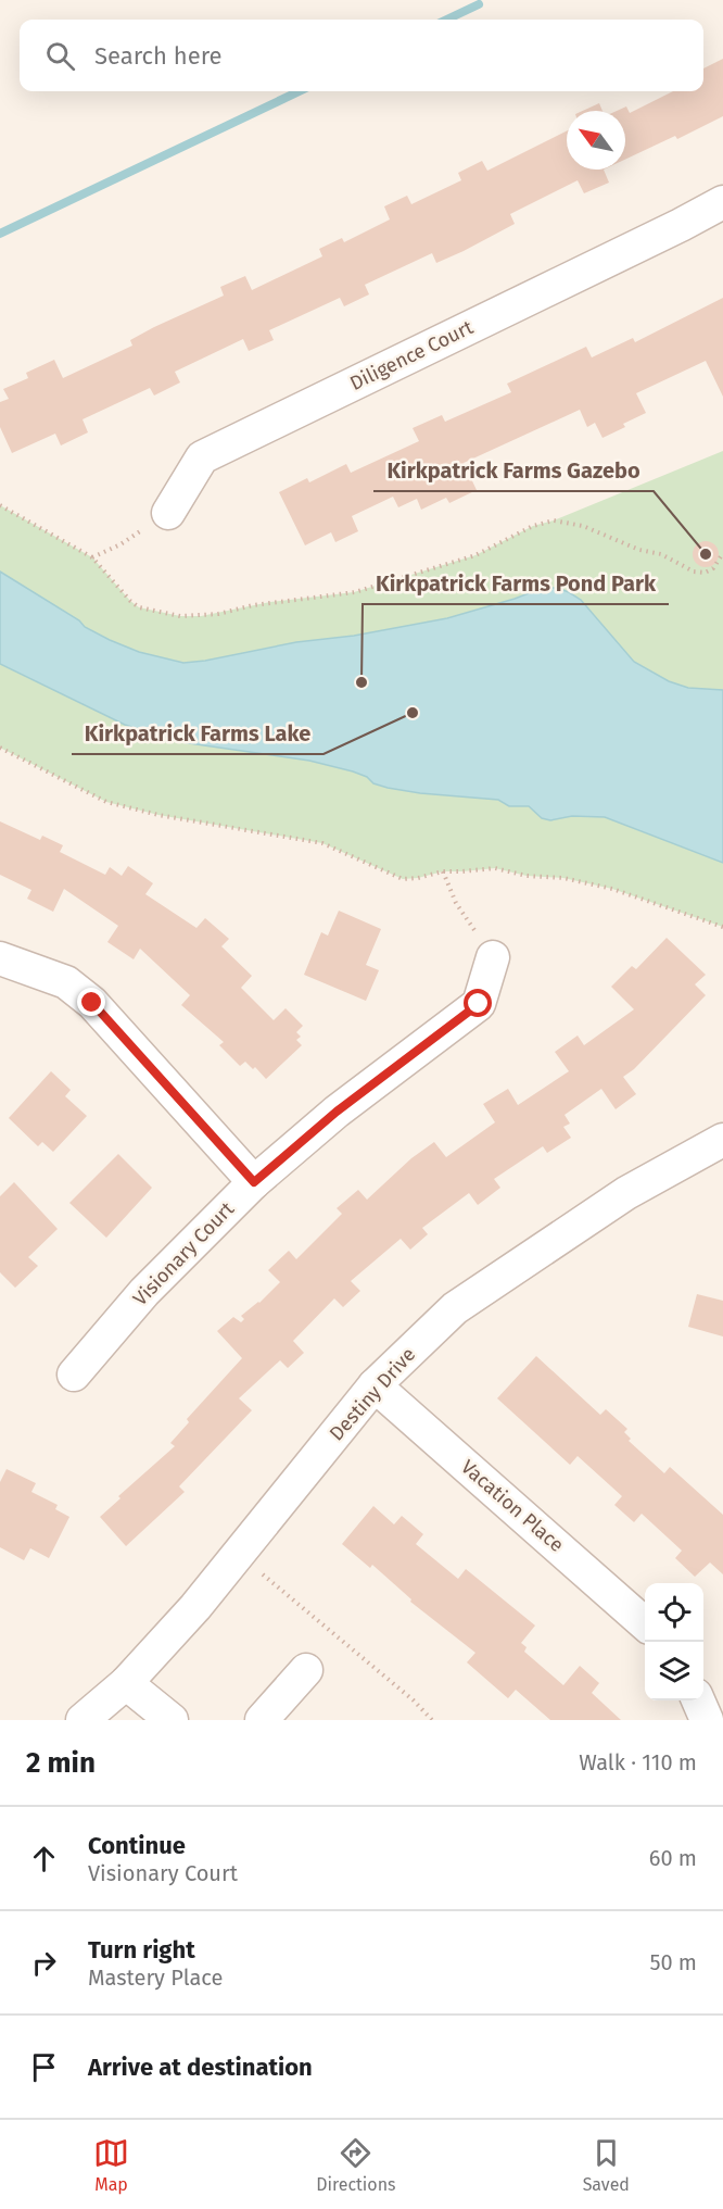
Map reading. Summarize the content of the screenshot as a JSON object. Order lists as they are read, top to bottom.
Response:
{
  "streets": {
    "street": [
      "Diligence Court",
      "Visionary Court",
      "Destiny Drive",
      "Vacation Place"
    ]
  },
  "crossings": [
    ["Destiny Drive", "Vacation Place"]
  ],
  "places": ["Kirkpatrick Farms Gazebo", "Kirkpatrick Farms Pond Park", "Kirkpatrick Farms Lake"],
  "north": "top left",
  "page": {
    "search": "Search here",
    "heading": ["2 min", "Walk · 110 m"],
    "list": [
      ["Continue", "Visionary Court", "60 m"],
      ["Turn right", "Mastery Place", "50 m"],
      "Arrive at destination"
    ],
    "nav": ["Map", "Directions", "Saved"]
  }
}
